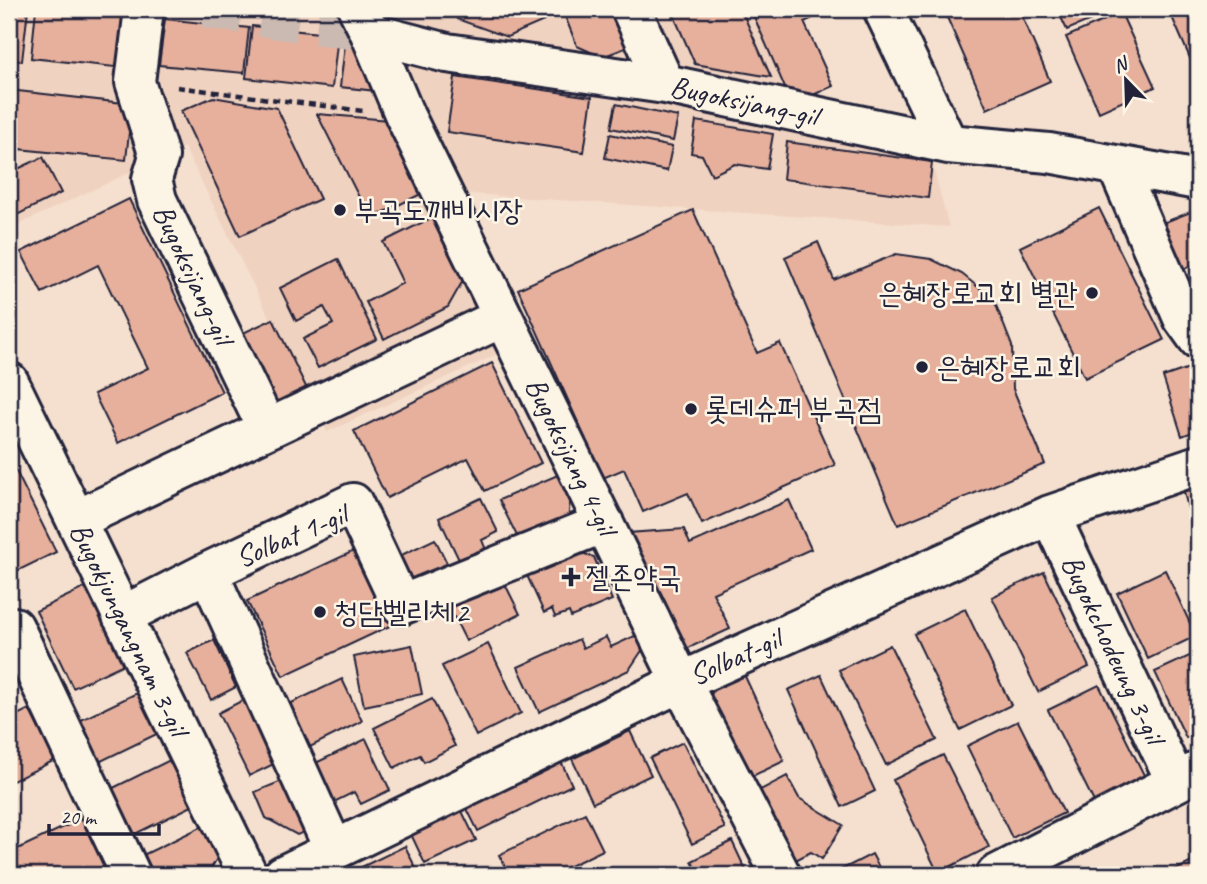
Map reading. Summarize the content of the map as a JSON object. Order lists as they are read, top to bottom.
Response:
{
  "streets": {
    "street": [
      "Bugoksijang-gil",
      "Bugoksijang 4-gil",
      "Solbat 1-gil",
      "Bugokjungangnam 3-gil",
      "Bugokchodeung 3-gil",
      "Solbat-gil"
    ]
  },
  "crossings": [
    ["Bugoksijang-gil", "Bugoksijang 4-gil"],
    ["Bugoksijang 4-gil", "Solbat 1-gil"],
    ["Bugoksijang 4-gil", "Solbat-gil"],
    ["Solbat 1-gil", "Solbat-gil"],
    ["Bugokchodeung 3-gil", "Solbat-gil"]
  ],
  "places": {
    "other": [
      "부곡도깨비시장",
      "은혜장로교회 별관",
      "은혜장로교회",
      "롯데슈퍼 부곡점",
      "청담벨리체2"
    ],
    "health": ["젤존약국"]
  },
  "scale_bar": "20 m",
  "north": "top left"
}
